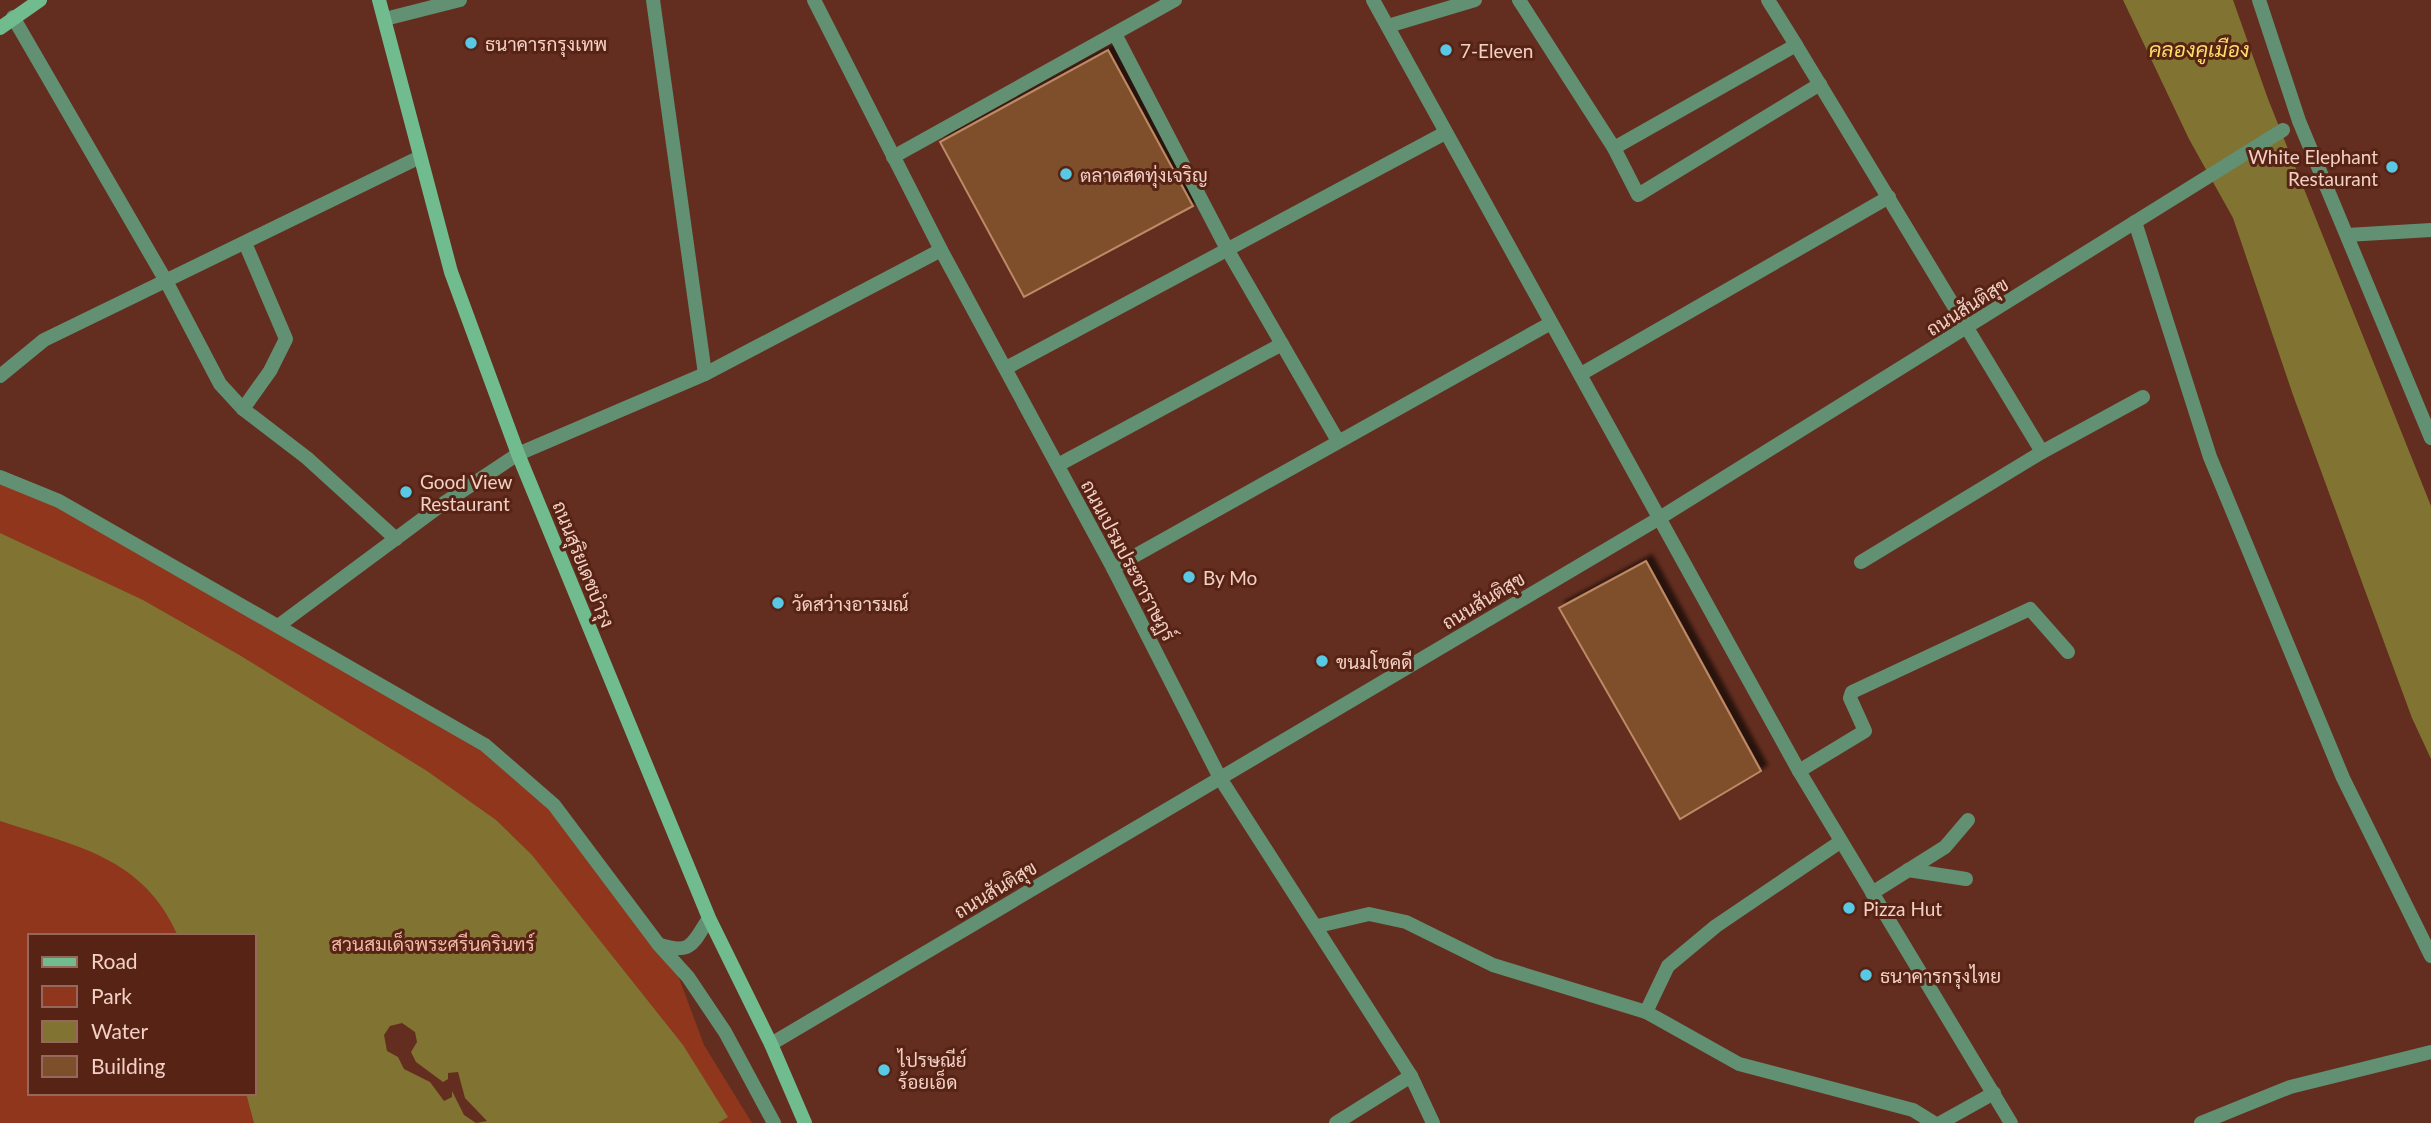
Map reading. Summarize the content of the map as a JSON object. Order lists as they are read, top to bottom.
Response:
{
  "streets": {
    "main road": ["ถนนสุริยเดชบำรุง"],
    "street": ["ถนนสันติสุข", "ถนนเปรมประชาราษฏร์"]
  },
  "crossings": [
    ["ถนนสันติสุข", "ถนนเปรมประชาราษฏร์"],
    ["ถนนสันติสุข", "ถนนสุริยเดชบำรุง"]
  ],
  "water": ["คลองคูเมือง"],
  "parks": ["สวนสมเด็จพระศรีนครินทร์"],
  "places": [
    "ธนาคารกรุงเทพ",
    "7-Eleven",
    "White Elephant Restaurant",
    "ตลาดสดทุ่งเจริญ",
    "Good View Restaurant",
    "By Mo",
    "วัดสว่างอารมณ์",
    "ขนมโชคดี",
    "Pizza Hut",
    "ธนาคารกรุงไทย",
    "ไปรษณีย์ ร้อยเอ็ด"
  ],
  "legend": [
    "Road",
    "Park",
    "Water",
    "Building"
  ]
}
